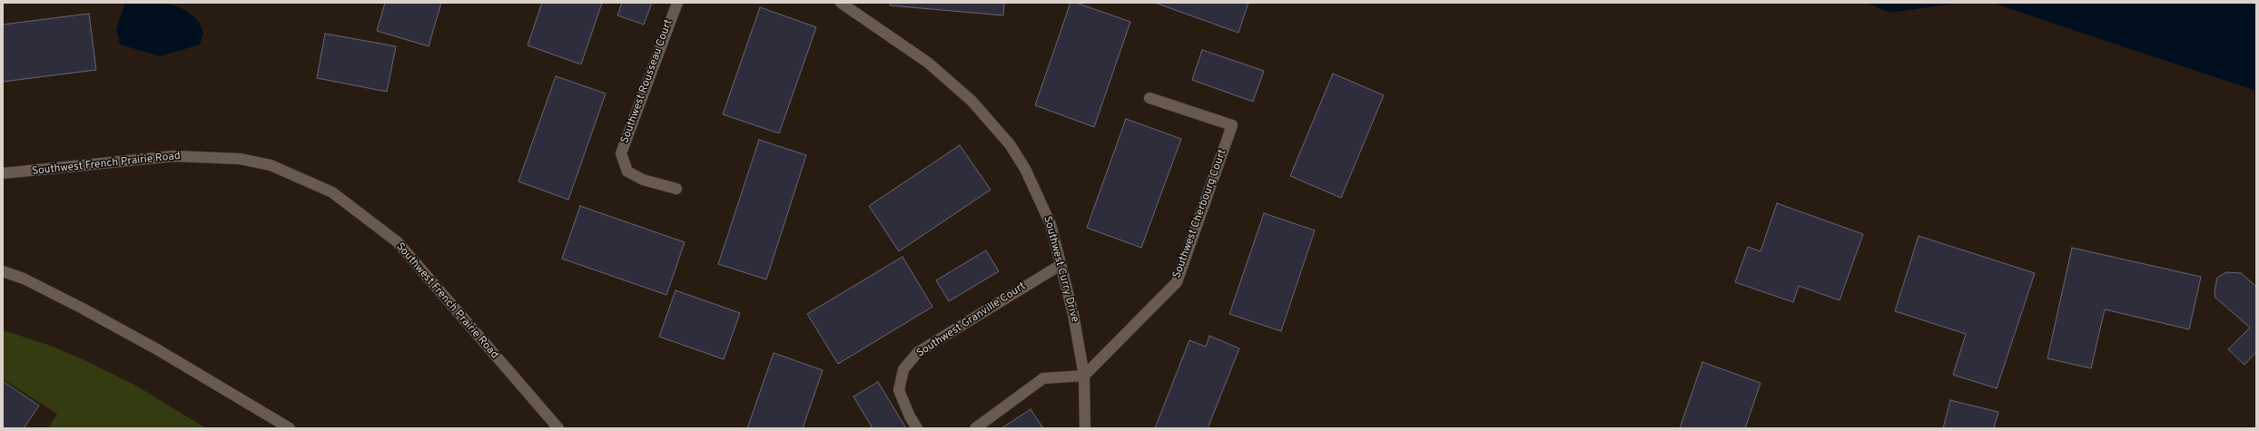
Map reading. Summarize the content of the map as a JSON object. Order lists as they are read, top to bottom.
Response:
{
  "streets": {
    "street": [
      "Southwest Rousseau Court",
      "Southwest French Prairie Road",
      "Southwest Cherbourg Court",
      "Southwest Curry Drive",
      "Southwest Granville Court"
    ]
  },
  "crossings": [
    ["Southwest Cherbourg Court", "Southwest Curry Drive"],
    ["Southwest Curry Drive", "Southwest Granville Court"]
  ]
}
